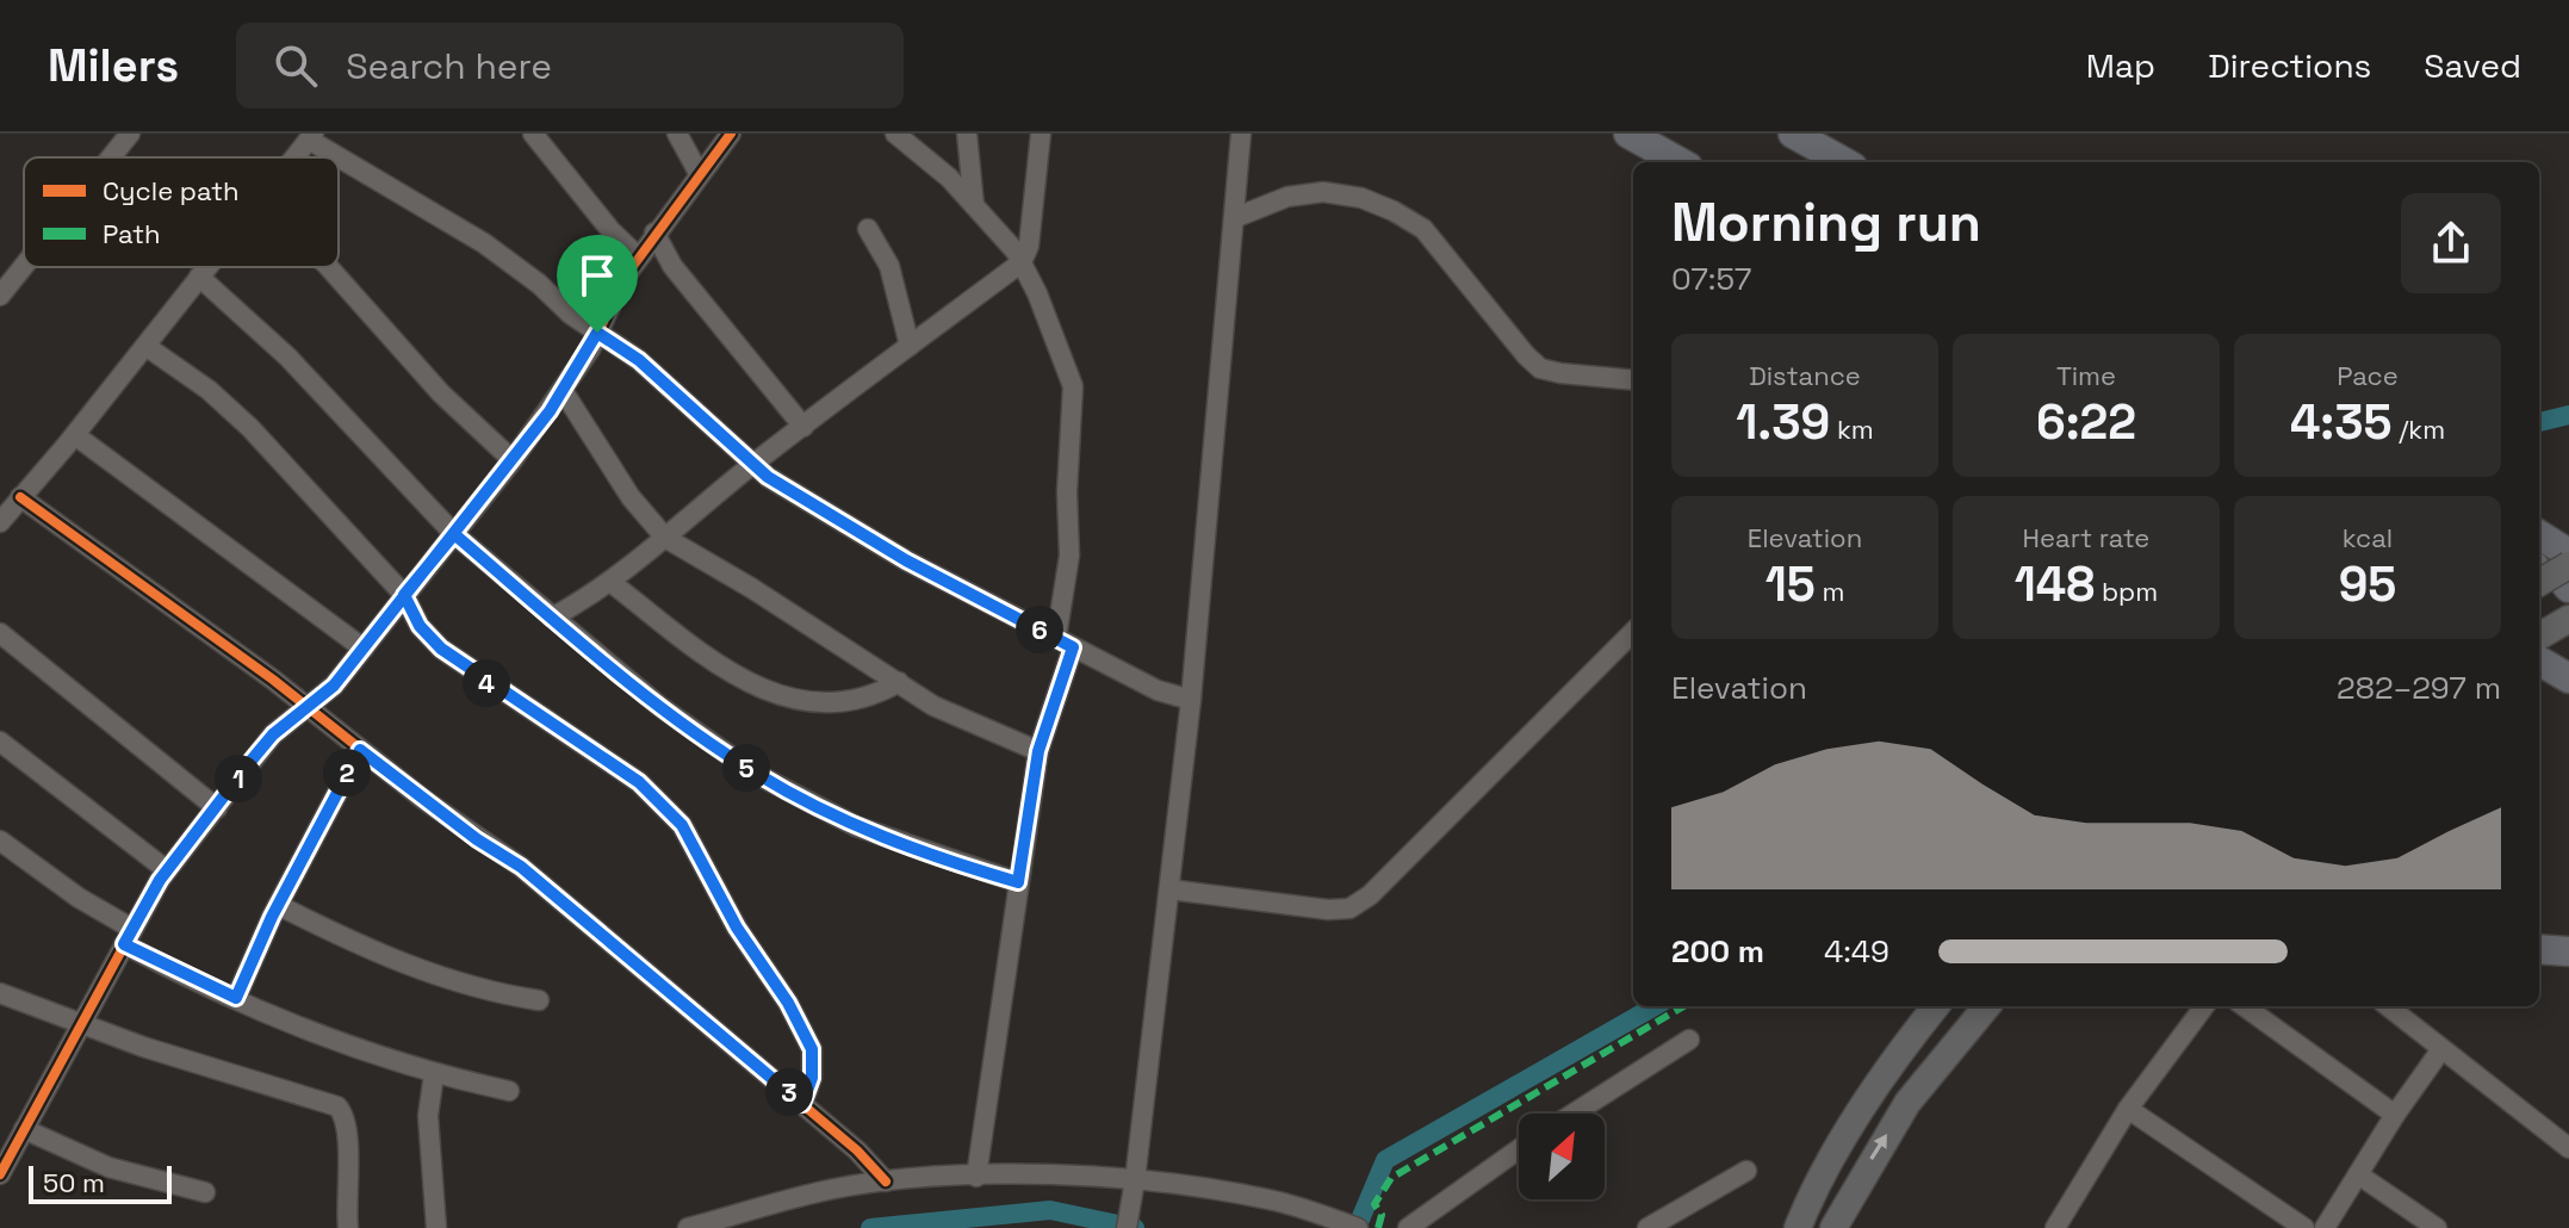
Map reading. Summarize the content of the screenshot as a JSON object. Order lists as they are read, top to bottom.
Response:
{
  "legend": ["Cycle path", "Path"],
  "scale_bar": "50 m",
  "north": "top right",
  "page": {
    "header": "Milers",
    "search": "Search here",
    "nav": ["Map", "Directions", "Saved"],
    "heading": ["Morning run", "07:57"],
    "stats": [
      ["Distance", "1.39 km"],
      ["Time", "6:22"],
      ["Pace", "4:35 /km"],
      ["Elevation", "15 m"],
      ["Heart rate", "148 bpm"],
      ["kcal", "95"]
    ],
    "pins": [
      "6",
      "4",
      "5",
      "2",
      "1",
      "3"
    ],
    "chart": ["Elevation", "282–297 m"],
    "list": [
      {
        "name": "200 m",
        "note": "4:49"
      }
    ],
    "scale": "50 m"
  }
}
